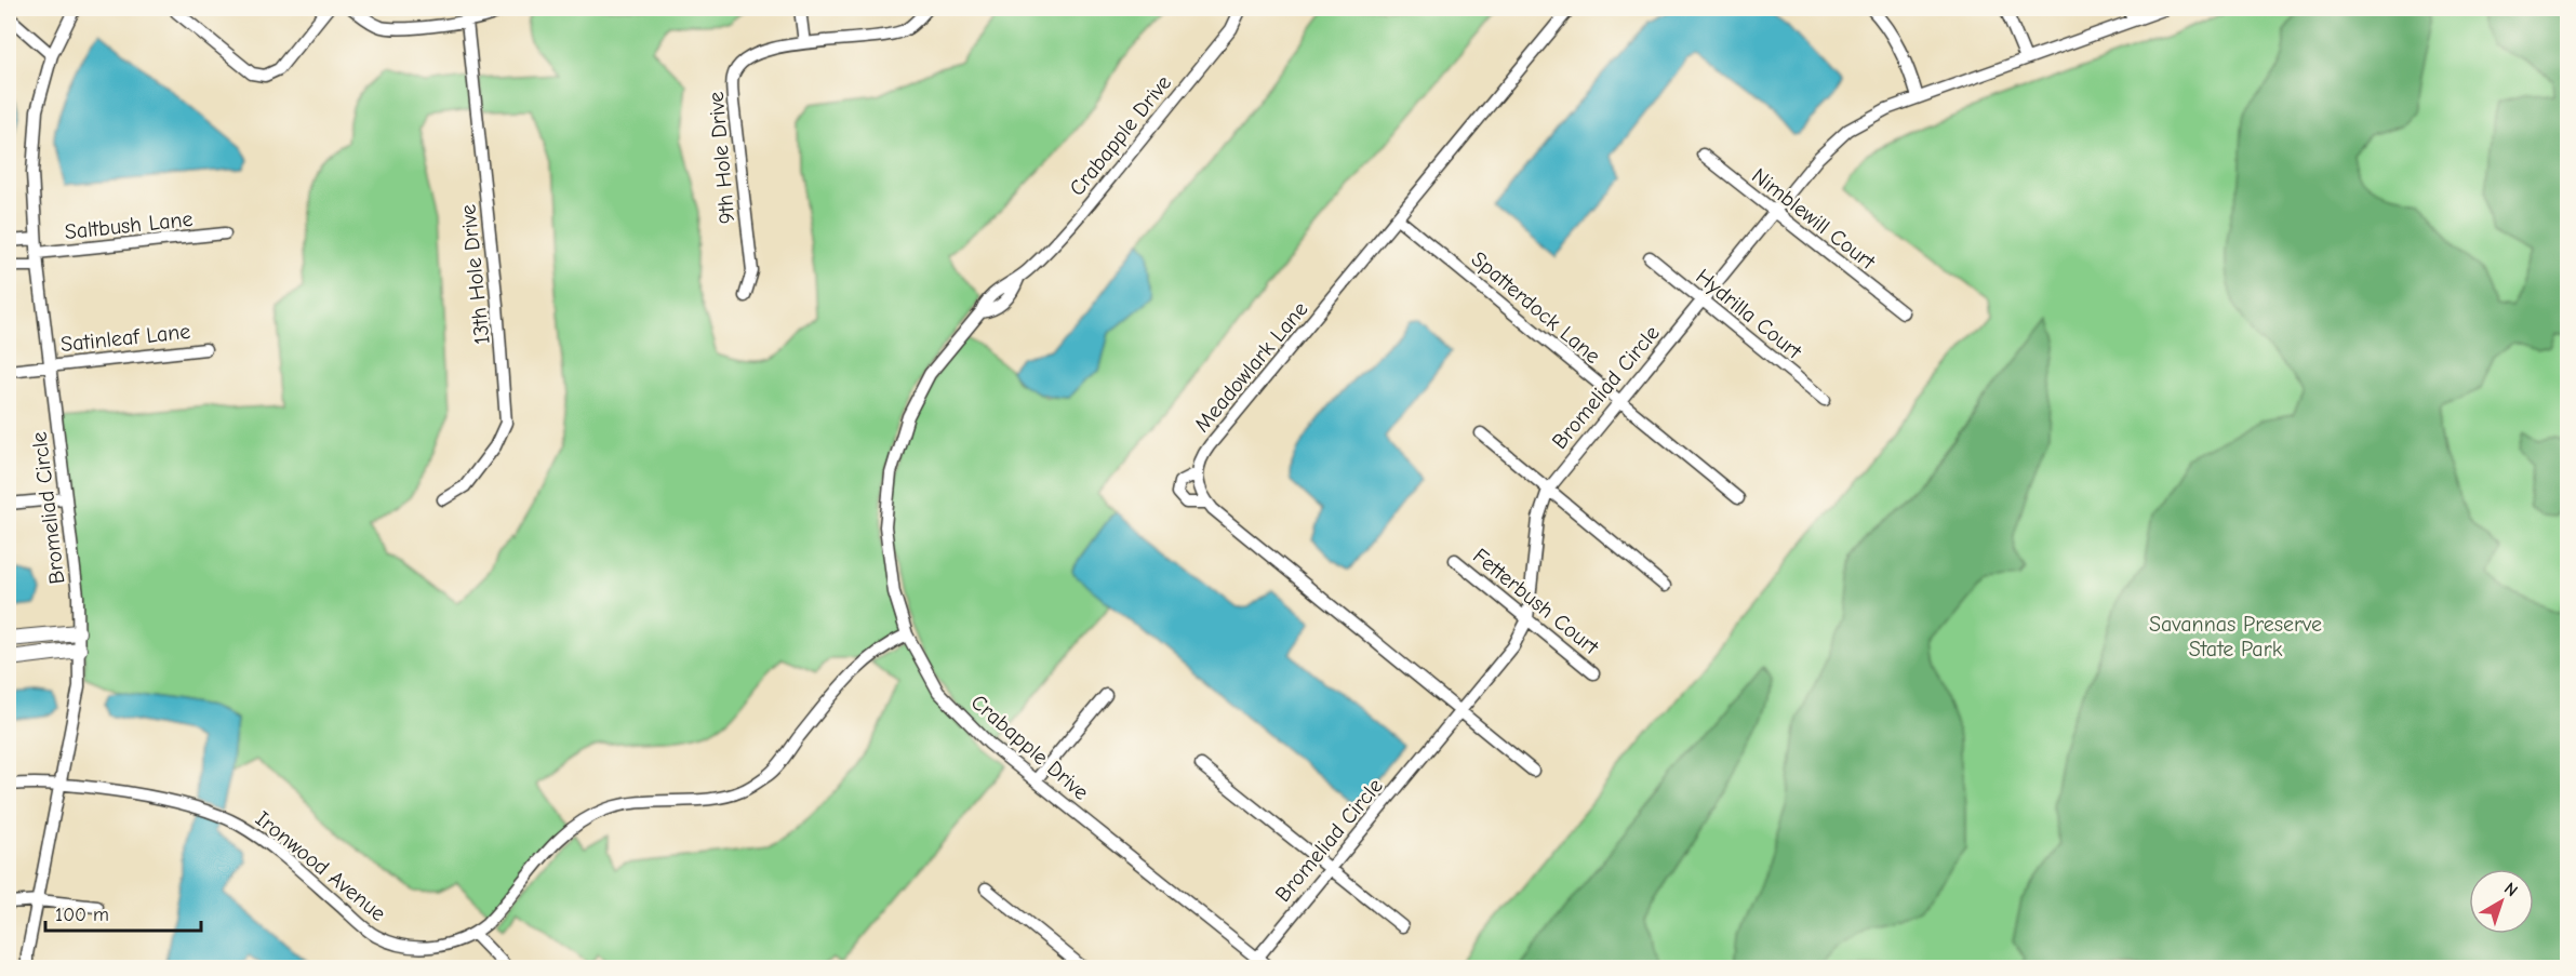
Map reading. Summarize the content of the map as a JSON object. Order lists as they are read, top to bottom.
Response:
{
  "streets": {
    "street": [
      "Crabapple Drive",
      "9th Hole Drive",
      "Nimblewill Court",
      "Saltbush Lane",
      "13th Hole Drive",
      "Spatterdock Lane",
      "Hydrilla Court",
      "Satinleaf Lane",
      "Meadowlark Lane",
      "Bromeliad Circle",
      "Fetterbush Court",
      "Ironwood Avenue"
    ]
  },
  "crossings": [
    ["Crabapple Drive", "Bromeliad Circle"],
    ["Crabapple Drive", "Ironwood Avenue"],
    ["Nimblewill Court", "Bromeliad Circle"],
    ["Saltbush Lane", "Bromeliad Circle"],
    ["Spatterdock Lane", "Meadowlark Lane"],
    ["Spatterdock Lane", "Bromeliad Circle"],
    ["Hydrilla Court", "Bromeliad Circle"],
    ["Satinleaf Lane", "Bromeliad Circle"],
    ["Bromeliad Circle", "Fetterbush Court"],
    ["Bromeliad Circle", "Ironwood Avenue"]
  ],
  "parks": ["Savannas Preserve State Park"],
  "scale_bar": "100 m",
  "north": "top right"
}
